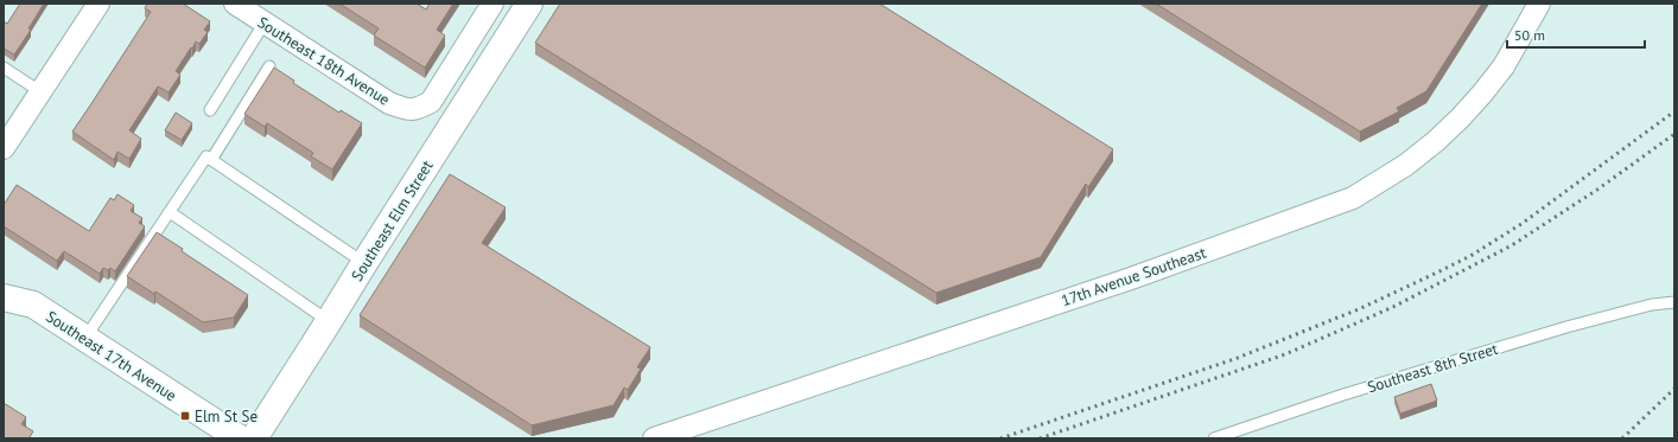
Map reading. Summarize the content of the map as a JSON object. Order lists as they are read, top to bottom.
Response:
{
  "streets": {
    "street": [
      "Southeast 18th Avenue",
      "Southeast Elm Street",
      "17th Avenue Southeast",
      "Southeast 17th Avenue"
    ],
    "lane": ["Southeast 8th Street"]
  },
  "places": {
    "transit": ["Elm St Se"]
  },
  "scale_bar": "50 m"
}
